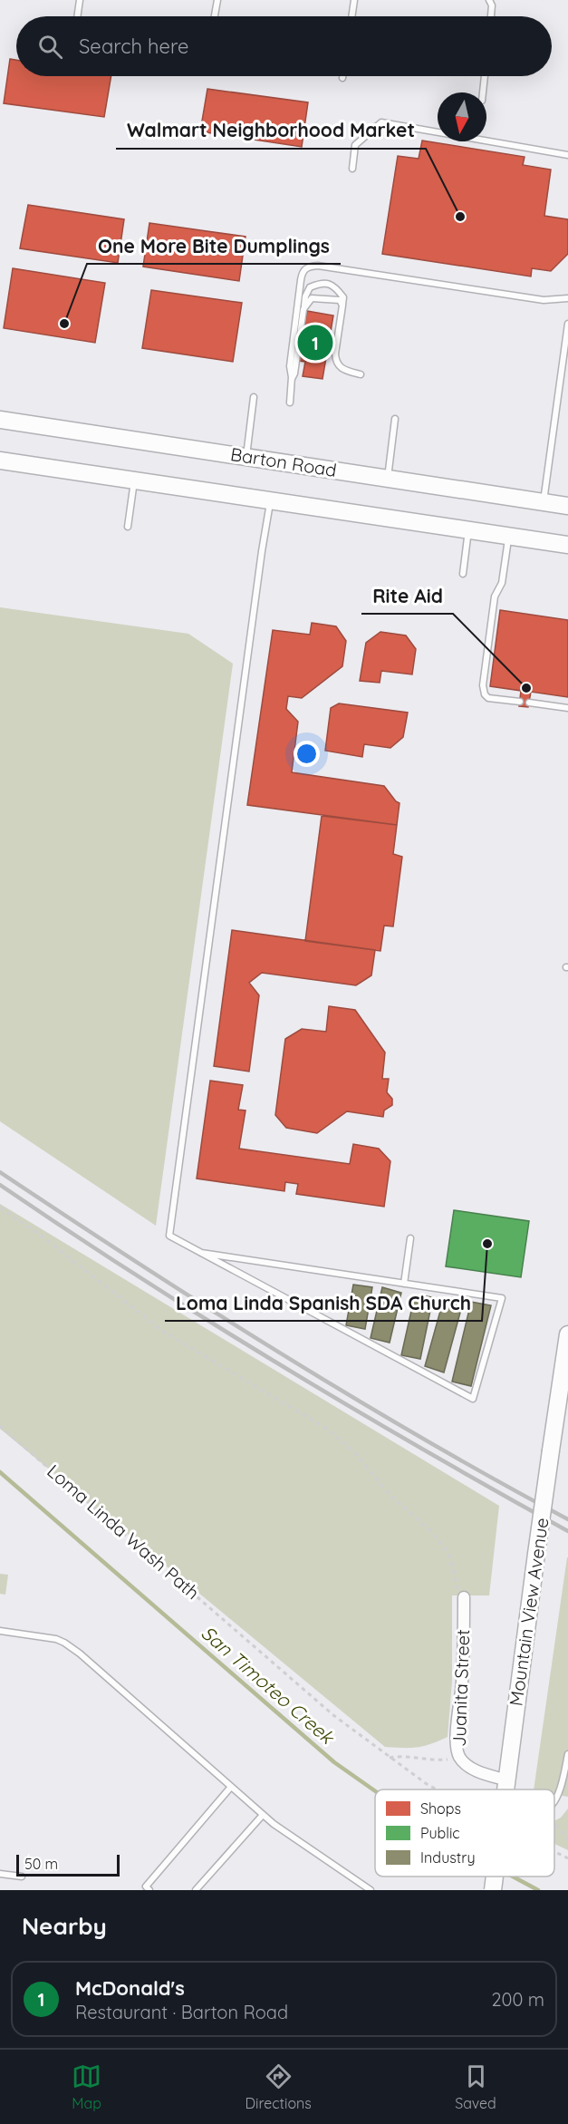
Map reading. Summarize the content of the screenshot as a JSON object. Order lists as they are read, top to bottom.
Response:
{
  "streets": {
    "main road": ["Barton Road", "Mountain View Avenue"],
    "street": ["Juanita Street"],
    "path": ["Loma Linda Wash Path"]
  },
  "crossings": [
    ["Mountain View Avenue", "Juanita Street"]
  ],
  "water": ["San Timoteo Creek"],
  "places": [
    "Walmart Neighborhood Market",
    "One More Bite Dumplings",
    "Rite Aid",
    "Loma Linda Spanish SDA Church"
  ],
  "legend": ["Shops", "Public", "Industry"],
  "scale_bar": "50 m",
  "north": "bottom",
  "page": {
    "search": "Search here",
    "pins": "1",
    "scale": "50 m",
    "heading": "Nearby",
    "list": [
      {
        "mark": "1",
        "name": "McDonald's",
        "note": "Restaurant · Barton Road",
        "value": "200 m"
      }
    ],
    "nav": ["Map", "Directions", "Saved"]
  }
}
